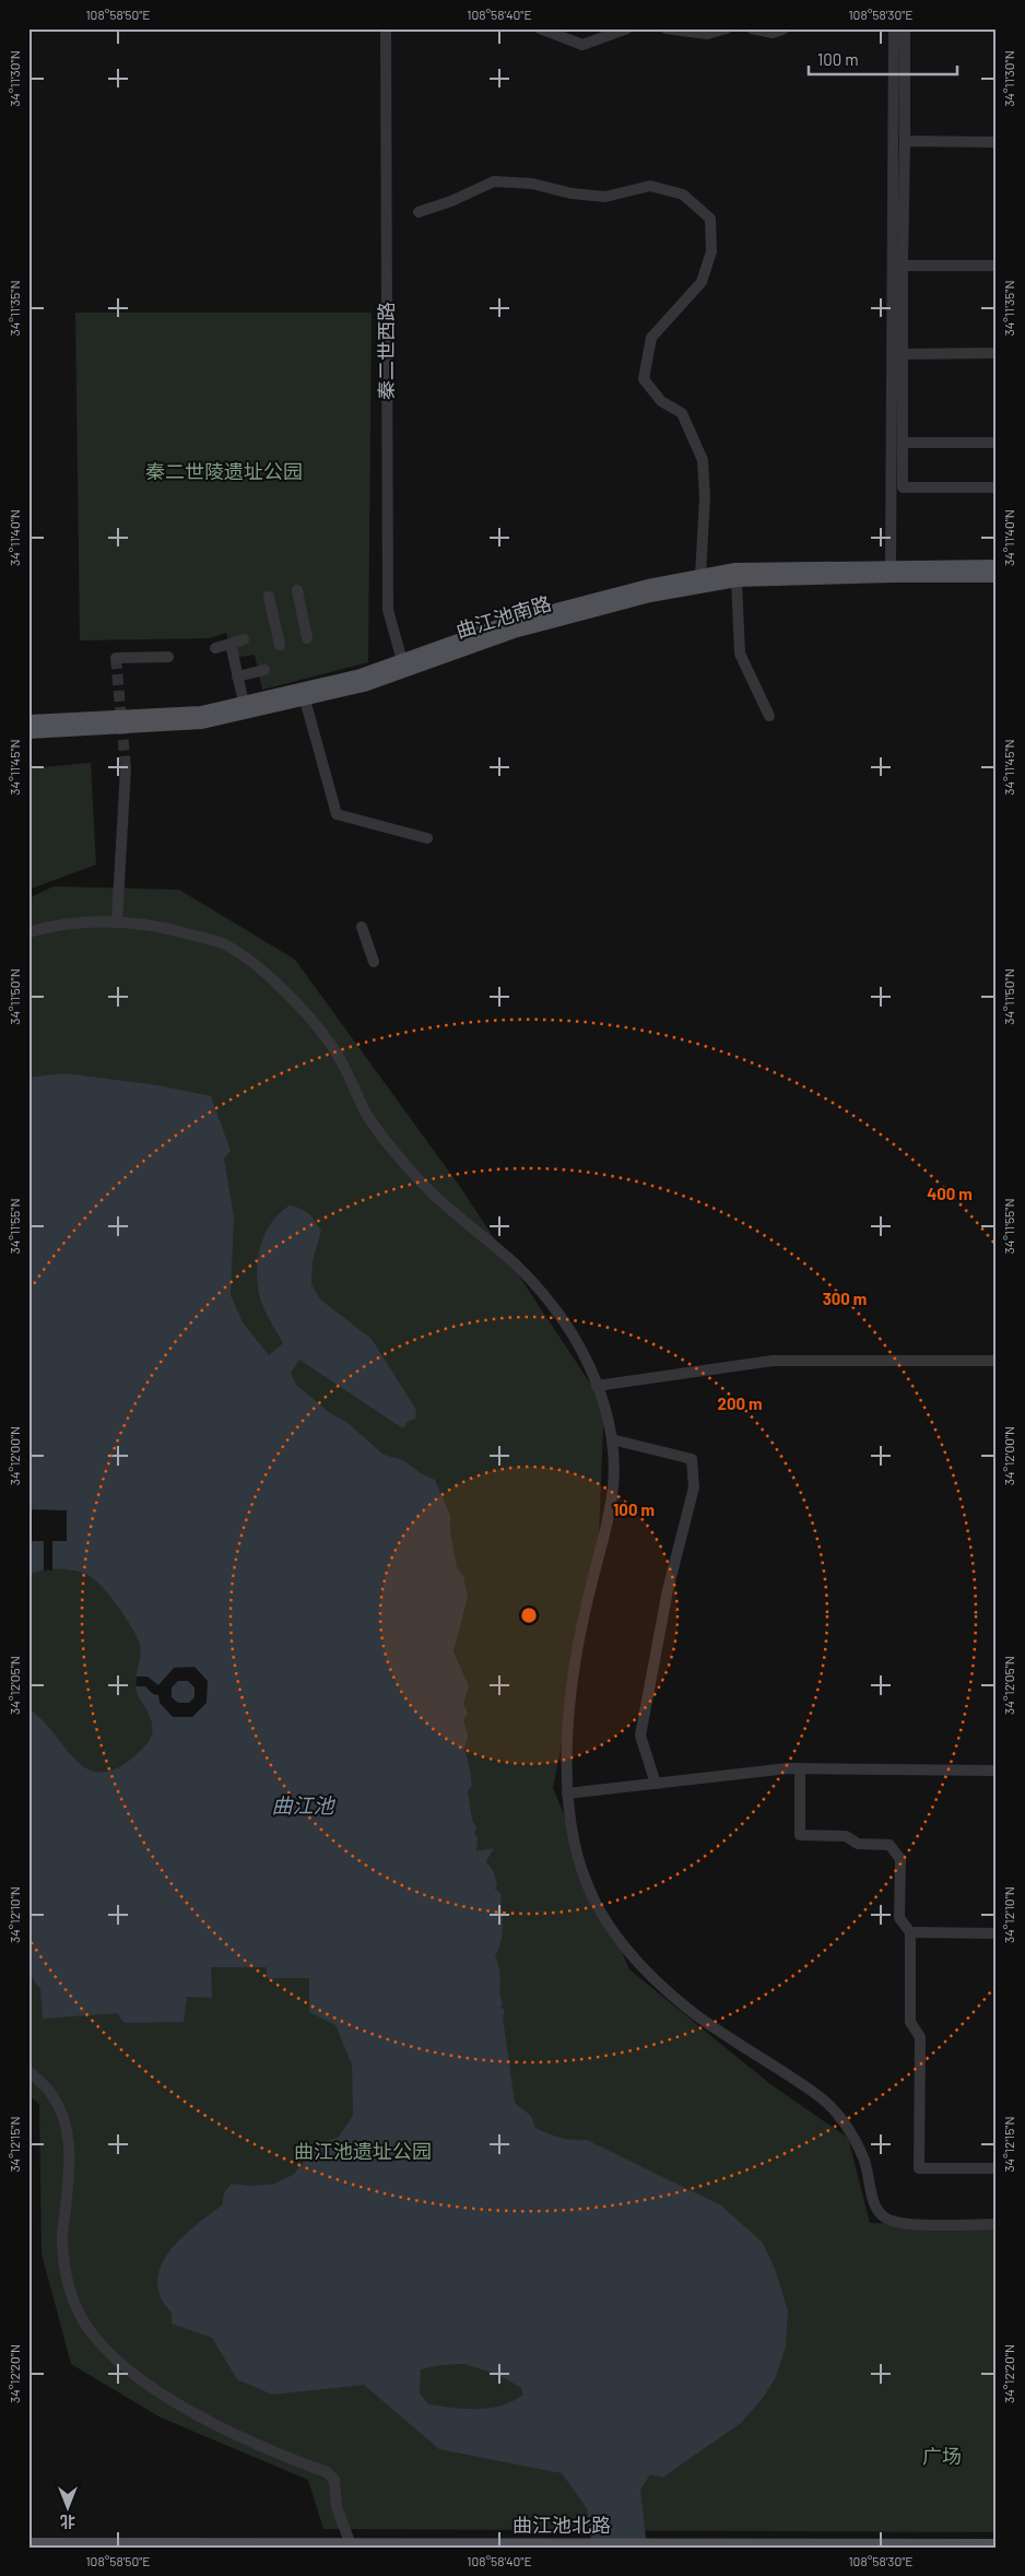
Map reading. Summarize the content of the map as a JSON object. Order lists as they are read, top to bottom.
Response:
{
  "streets": {
    "main road": ["曲江池南路", "曲江池北路"],
    "street": ["秦二世西路"]
  },
  "crossings": [
    ["秦二世西路", "曲江池南路"]
  ],
  "water": ["曲江池"],
  "parks": ["秦二世陵遗址公园", "曲江池遗址公园", "广场"],
  "scale_bar": "100 m",
  "north": "bottom",
  "coordinates": [
    "108°58'50\"E",
    "108°58'40\"E",
    "108°58'30\"E",
    "34°11'30\"N",
    "34°11'35\"N",
    "34°11'40\"N",
    "34°11'45\"N",
    "34°11'50\"N",
    "34°11'55\"N",
    "34°12'00\"N",
    "34°12'05\"N",
    "34°12'10\"N",
    "34°12'15\"N",
    "34°12'20\"N"
  ],
  "rings": [
    "400 m",
    "300 m",
    "200 m",
    "100 m"
  ]
}
